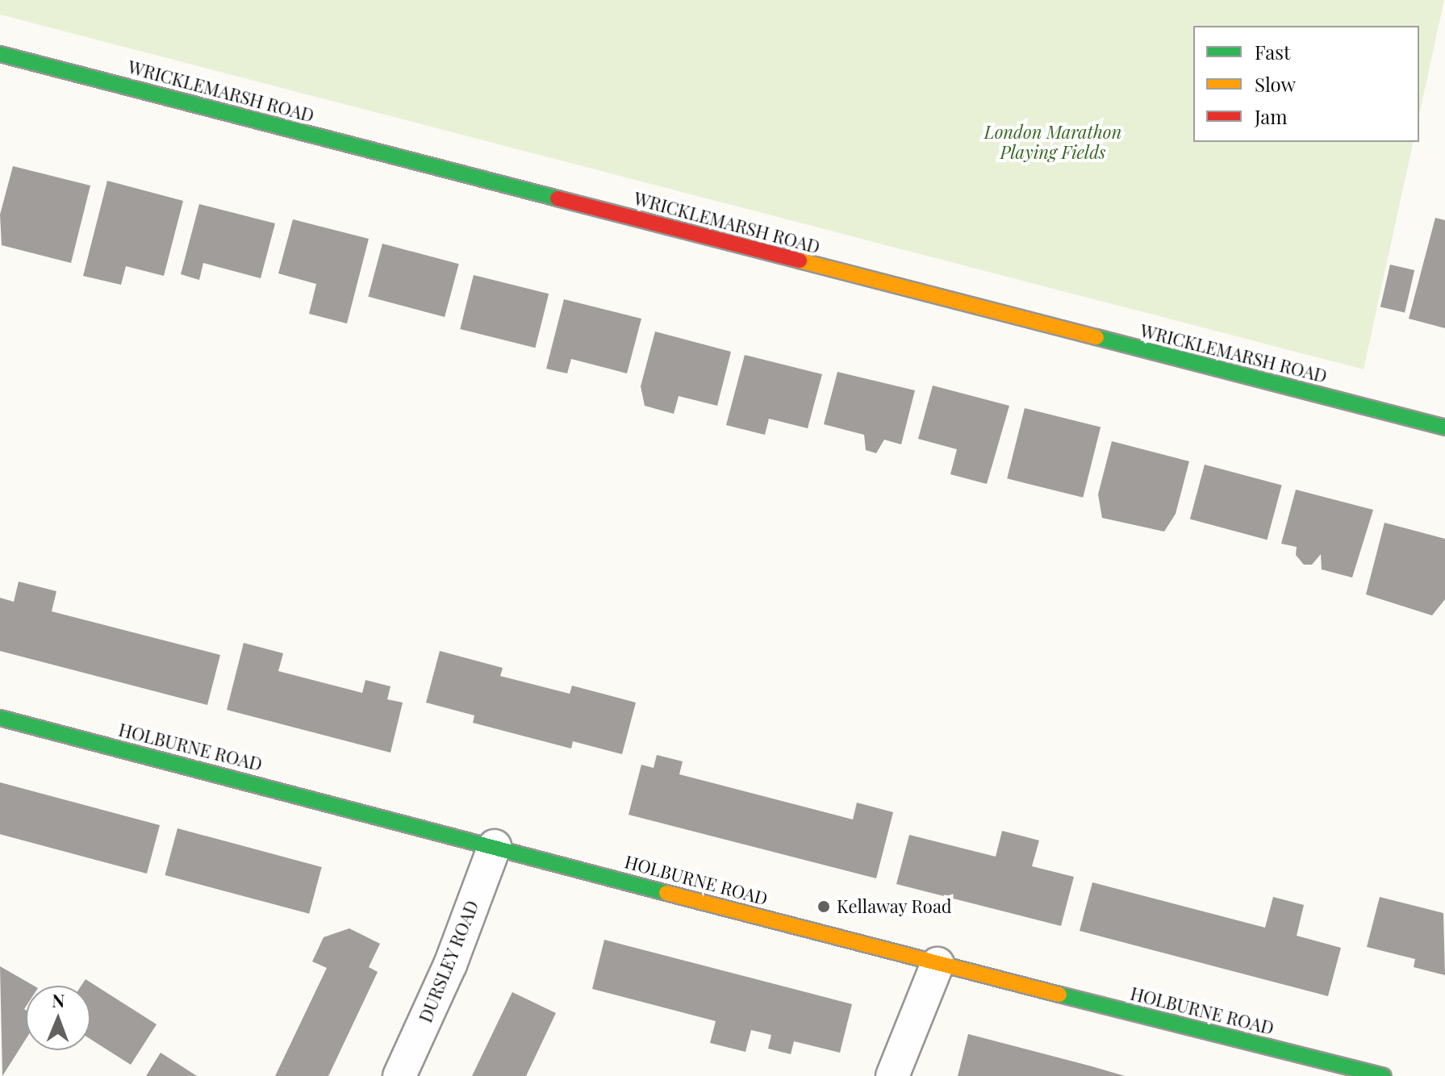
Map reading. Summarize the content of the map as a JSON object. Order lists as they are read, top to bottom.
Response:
{
  "streets": {
    "street": ["WRICKLEMARSH ROAD", "HOLBURNE ROAD", "DURSLEY ROAD"]
  },
  "crossings": [
    ["HOLBURNE ROAD", "DURSLEY ROAD"]
  ],
  "parks": ["London Marathon Playing Fields"],
  "places": ["Kellaway Road"],
  "legend": ["Fast", "Slow", "Jam"],
  "north": "top"
}
